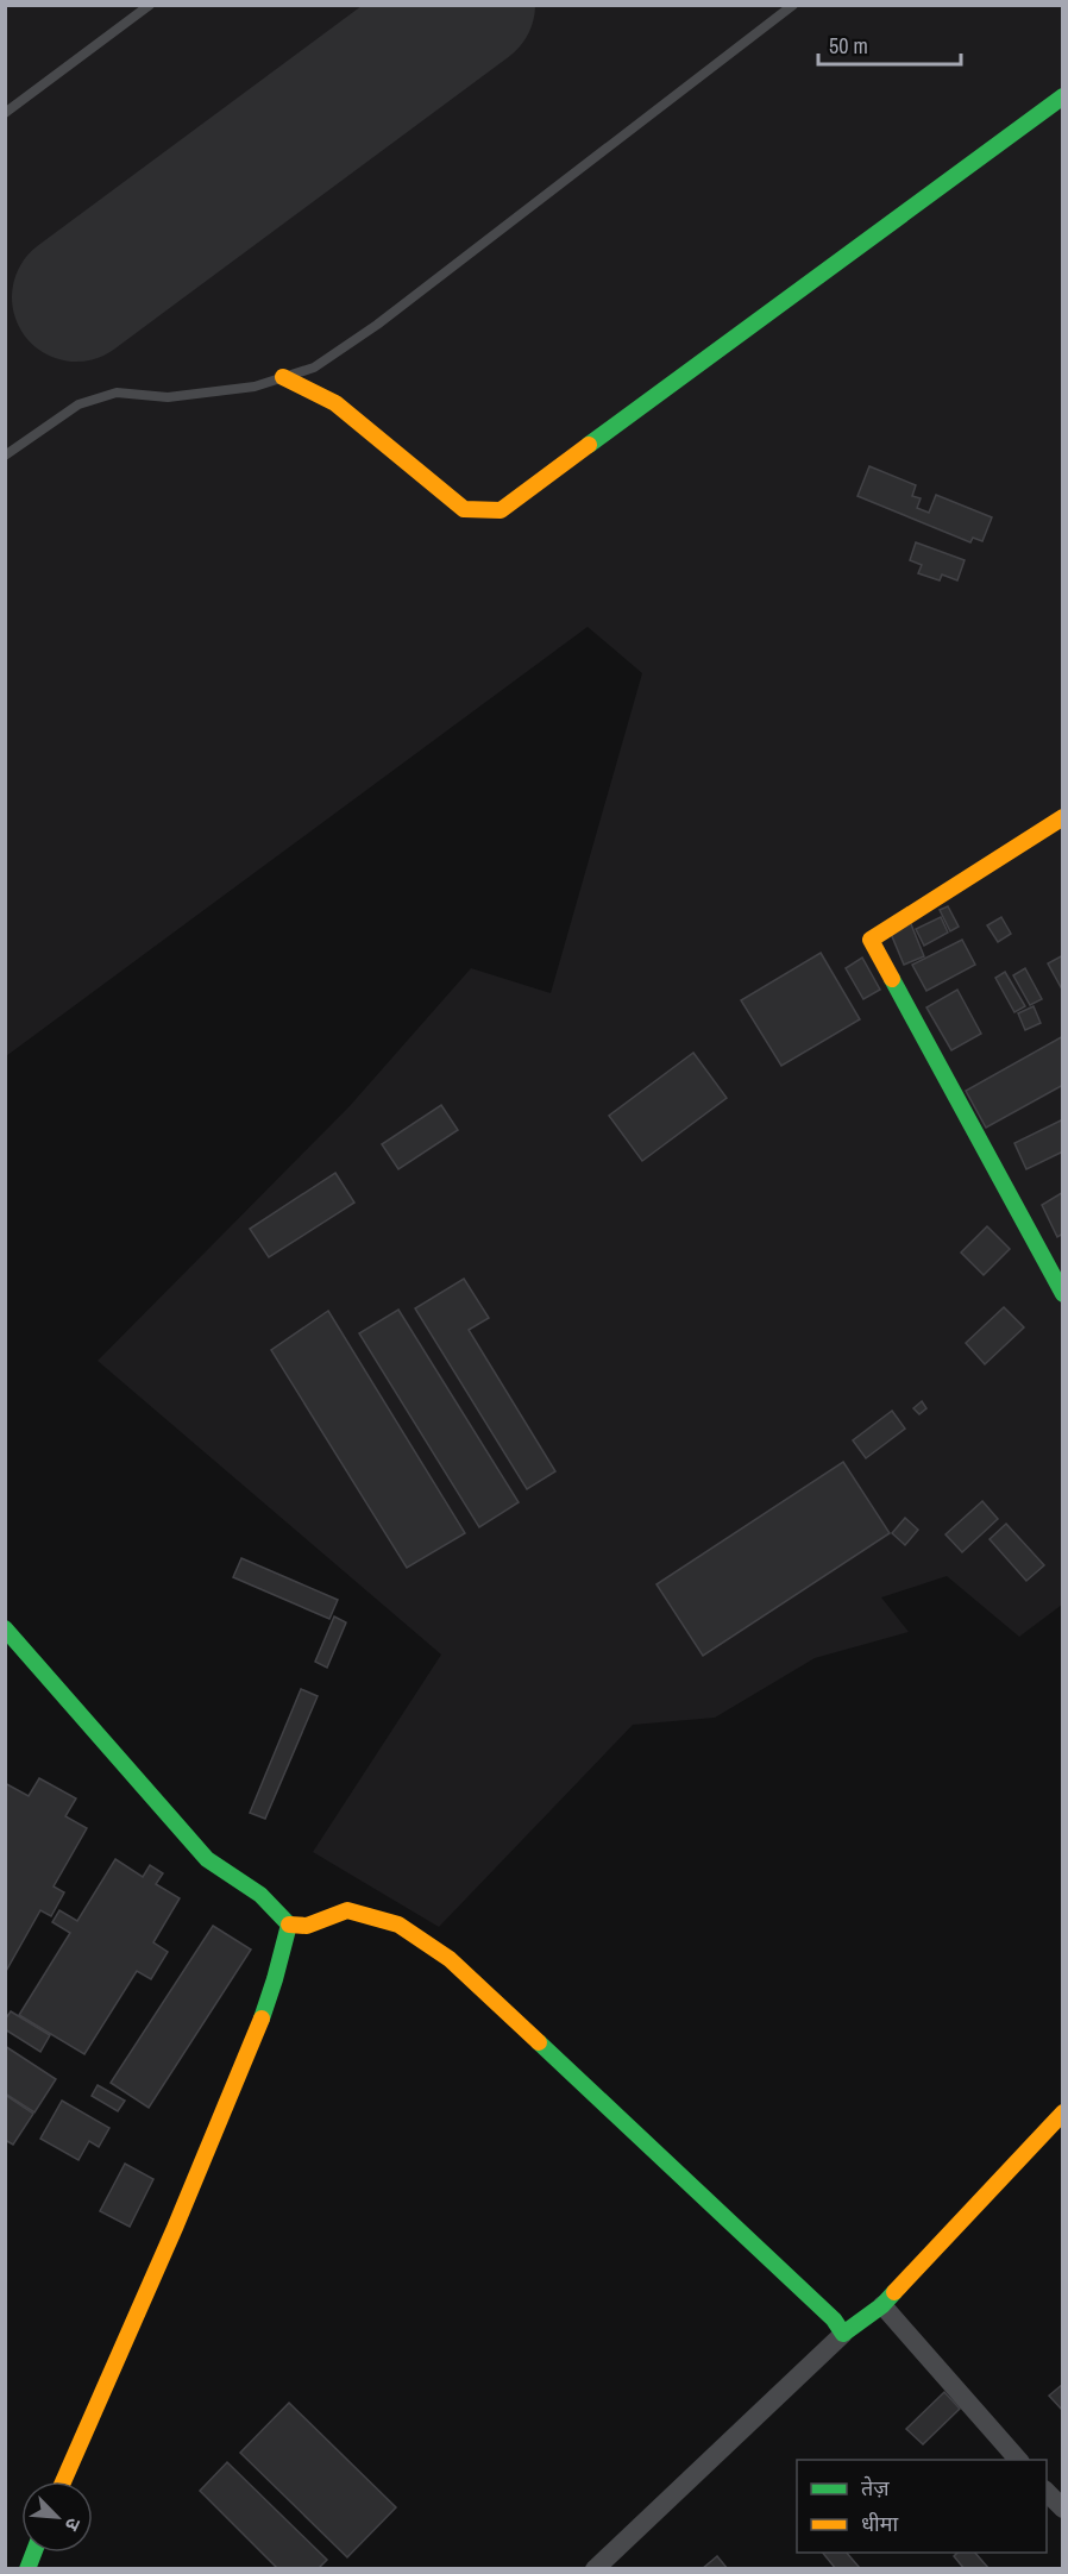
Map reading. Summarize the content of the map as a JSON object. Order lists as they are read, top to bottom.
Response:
{
  "legend": ["तेज़", "धीमा"],
  "scale_bar": "50 m",
  "north": "bottom right"
}
